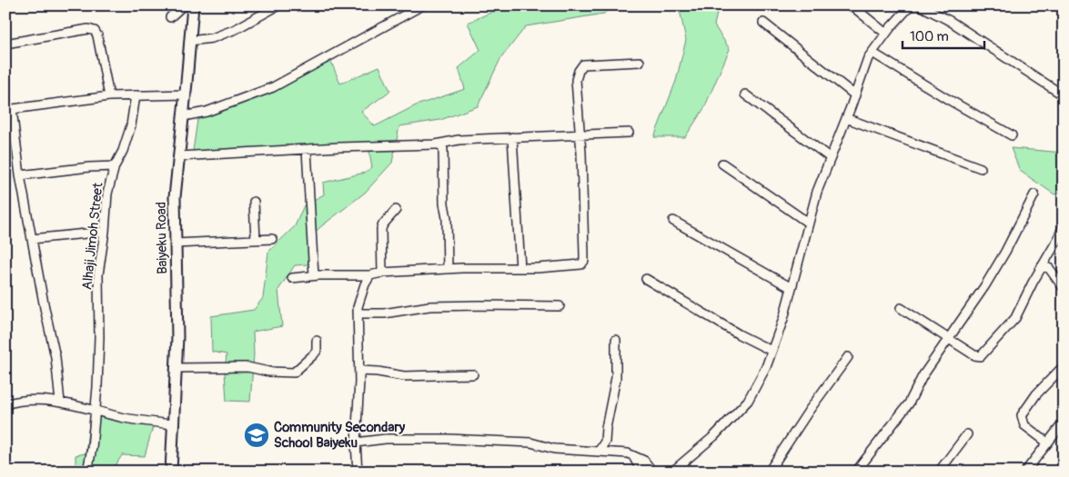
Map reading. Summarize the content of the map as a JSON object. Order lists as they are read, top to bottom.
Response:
{
  "streets": {
    "main road": ["Baiyeku Road"],
    "street": ["Alhaji Jimoh Street"]
  },
  "places": {
    "school or university": ["Community Secondary School Baiyeku"]
  },
  "scale_bar": "100 m"
}
